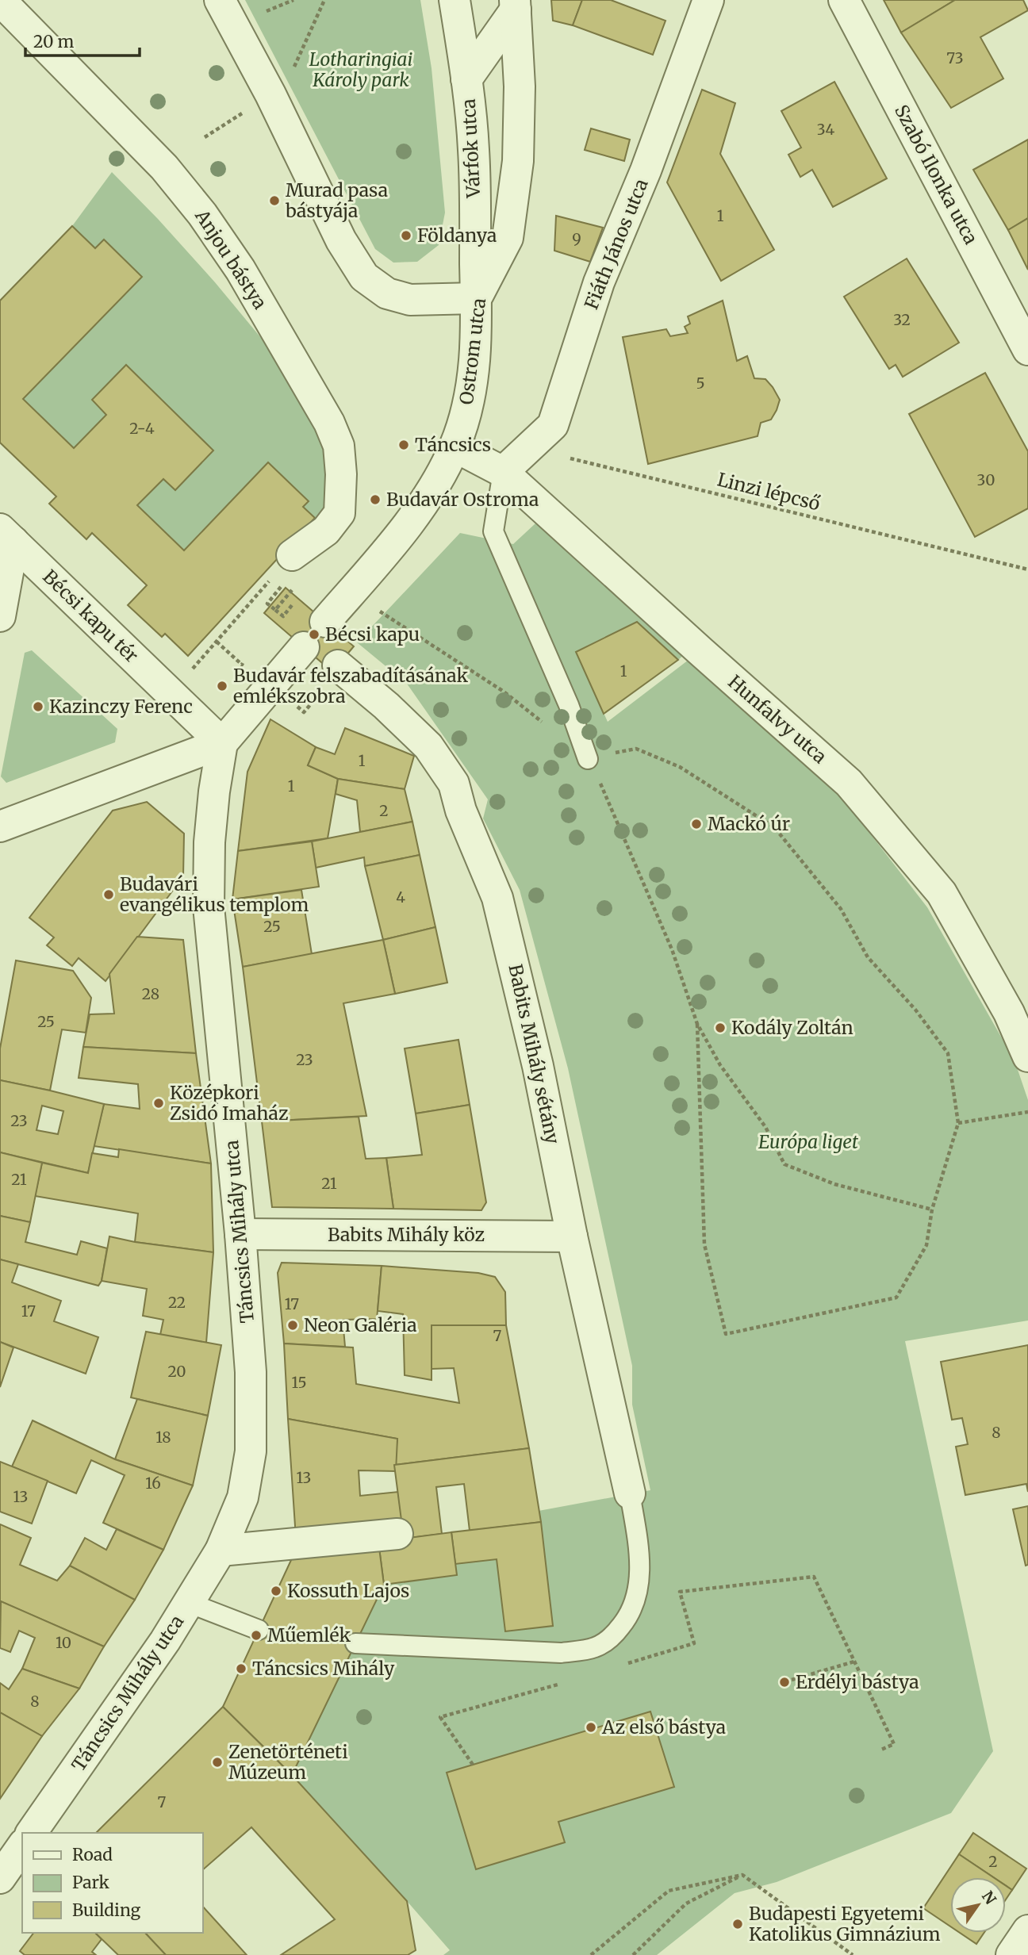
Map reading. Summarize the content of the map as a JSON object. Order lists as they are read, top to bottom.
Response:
{
  "streets": {
    "street": [
      "Várfok utca",
      "Szabó Ilonka utca",
      "Fiáth János utca",
      "Anjou bástya",
      "Ostrom utca",
      "Bécsi kapu tér",
      "Hunfalvy utca",
      "Babits Mihály sétány",
      "Táncsics Mihály utca",
      "Babits Mihály köz"
    ],
    "path": ["Linzi lépcső"]
  },
  "crossings": [
    ["Várfok utca", "Ostrom utca"],
    ["Fiáth János utca", "Hunfalvy utca"],
    ["Ostrom utca", "Hunfalvy utca"],
    ["Bécsi kapu tér", "Táncsics Mihály utca"],
    ["Babits Mihály sétány", "Babits Mihály köz"],
    ["Táncsics Mihály utca", "Babits Mihály köz"]
  ],
  "parks": ["Lotharingiai Károly park", "Európa liget"],
  "places": [
    "Murad pasa bástyája",
    "Földanya",
    "Táncsics",
    "Budavár Ostroma",
    "Bécsi kapu",
    "Budavár felszabadításának emlékszobra",
    "Kazinczy Ferenc",
    "Mackó úr",
    "Budavári evangélikus templom",
    "Kodály Zoltán",
    "Középkori Zsidó Imaház",
    "Neon Galéria",
    "Kossuth Lajos",
    "Műemlék",
    "Táncsics Mihály",
    "Erdélyi bástya",
    "Az első bástya",
    "Zenetörténeti Múzeum",
    "Budapesti Egyetemi Katolikus Gimnázium"
  ],
  "house_numbers": [
    "73",
    "34",
    "1",
    "9",
    "32",
    "5",
    "2-4",
    "30",
    "1",
    "1",
    "1",
    "2",
    "4",
    "25",
    "28",
    "25",
    "23",
    "23",
    "21",
    "21",
    "22",
    "17",
    "17",
    "7",
    "20",
    "15",
    "8",
    "18",
    "13",
    "16",
    "13",
    "10",
    "8",
    "7",
    "2"
  ],
  "legend": ["Road", "Park", "Building"],
  "scale_bar": "20 m",
  "north": "top right"
}
